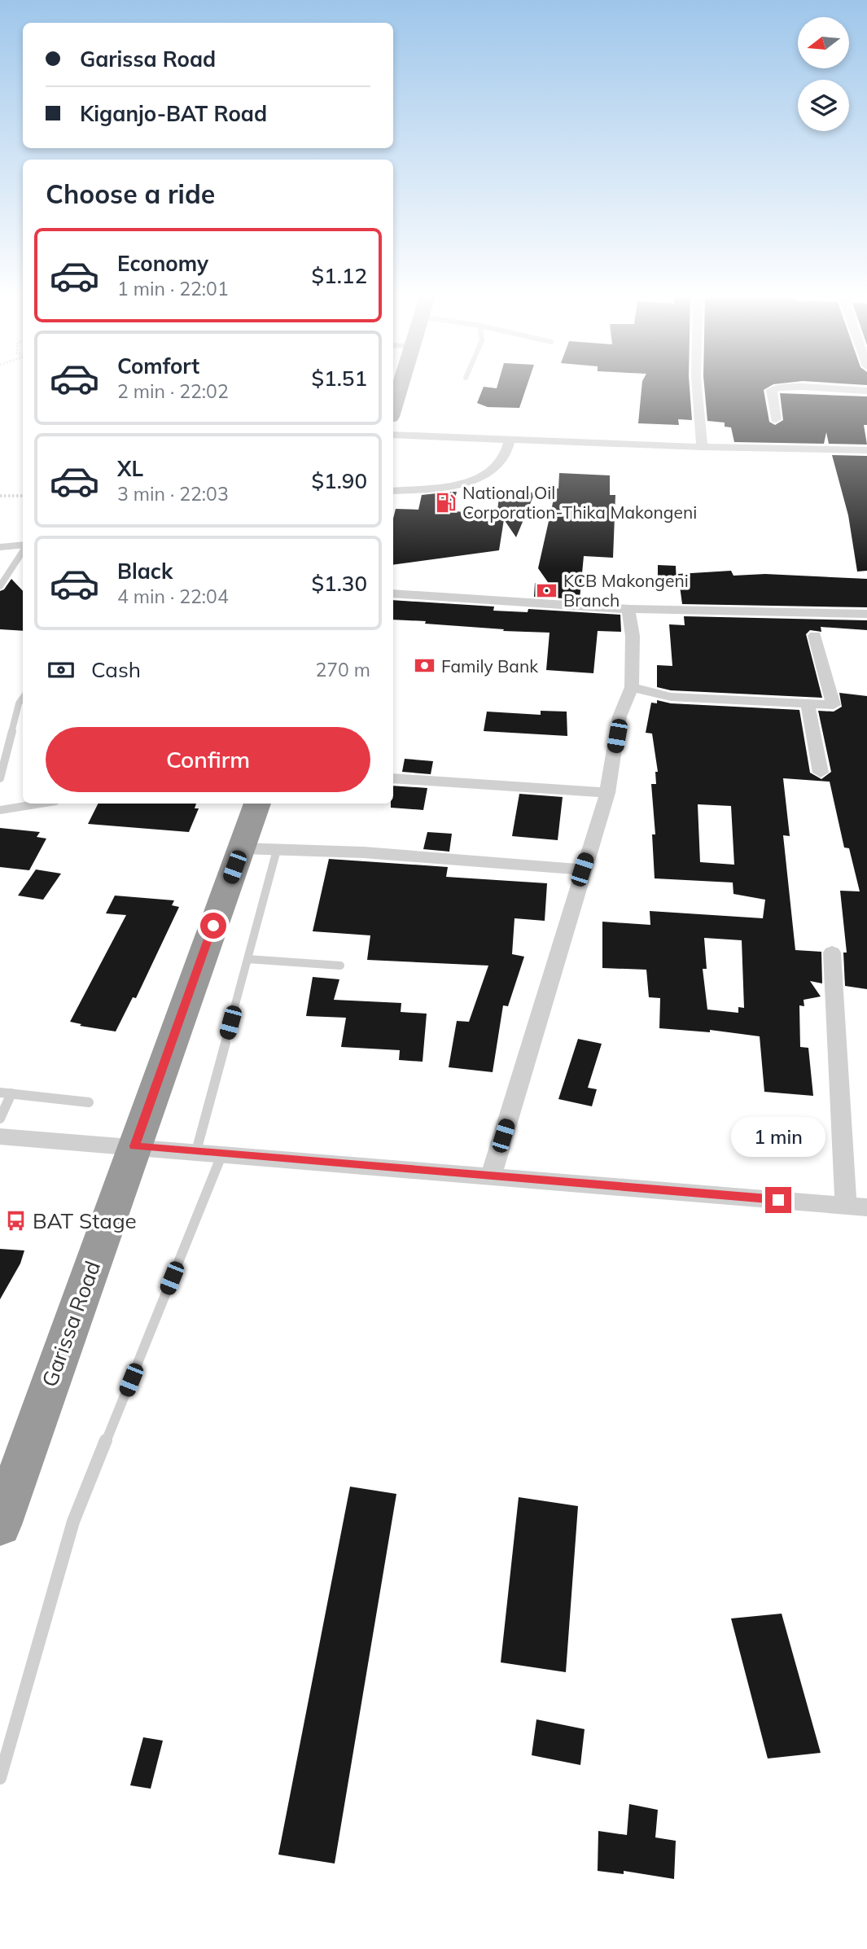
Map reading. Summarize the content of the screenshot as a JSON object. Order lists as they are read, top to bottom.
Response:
{
  "streets": {
    "highway": ["Garissa Road"]
  },
  "places": {
    "fuel station": ["National Oil Corporation-Thika Makongeni"],
    "bank": ["KCB Makongeni Branch", "Family Bank"],
    "bus stop": ["BAT Stage"]
  },
  "north": "left",
  "page": {
    "banner": ["Garissa Road", "Kiganjo-BAT Road"],
    "heading": "Choose a ride",
    "list": [
      {
        "name": "Economy",
        "note": "1 min · 22:01",
        "value": "$1.12"
      },
      {
        "name": "Comfort",
        "note": "2 min · 22:02",
        "value": "$1.51"
      },
      {
        "name": "XL",
        "note": "3 min · 22:03",
        "value": "$1.90"
      },
      {
        "name": "Black",
        "note": "4 min · 22:04",
        "value": "$1.30"
      }
    ],
    "pay": ["Cash", "270 m"],
    "buttons": "Confirm",
    "bubble": "1 min"
  }
}
